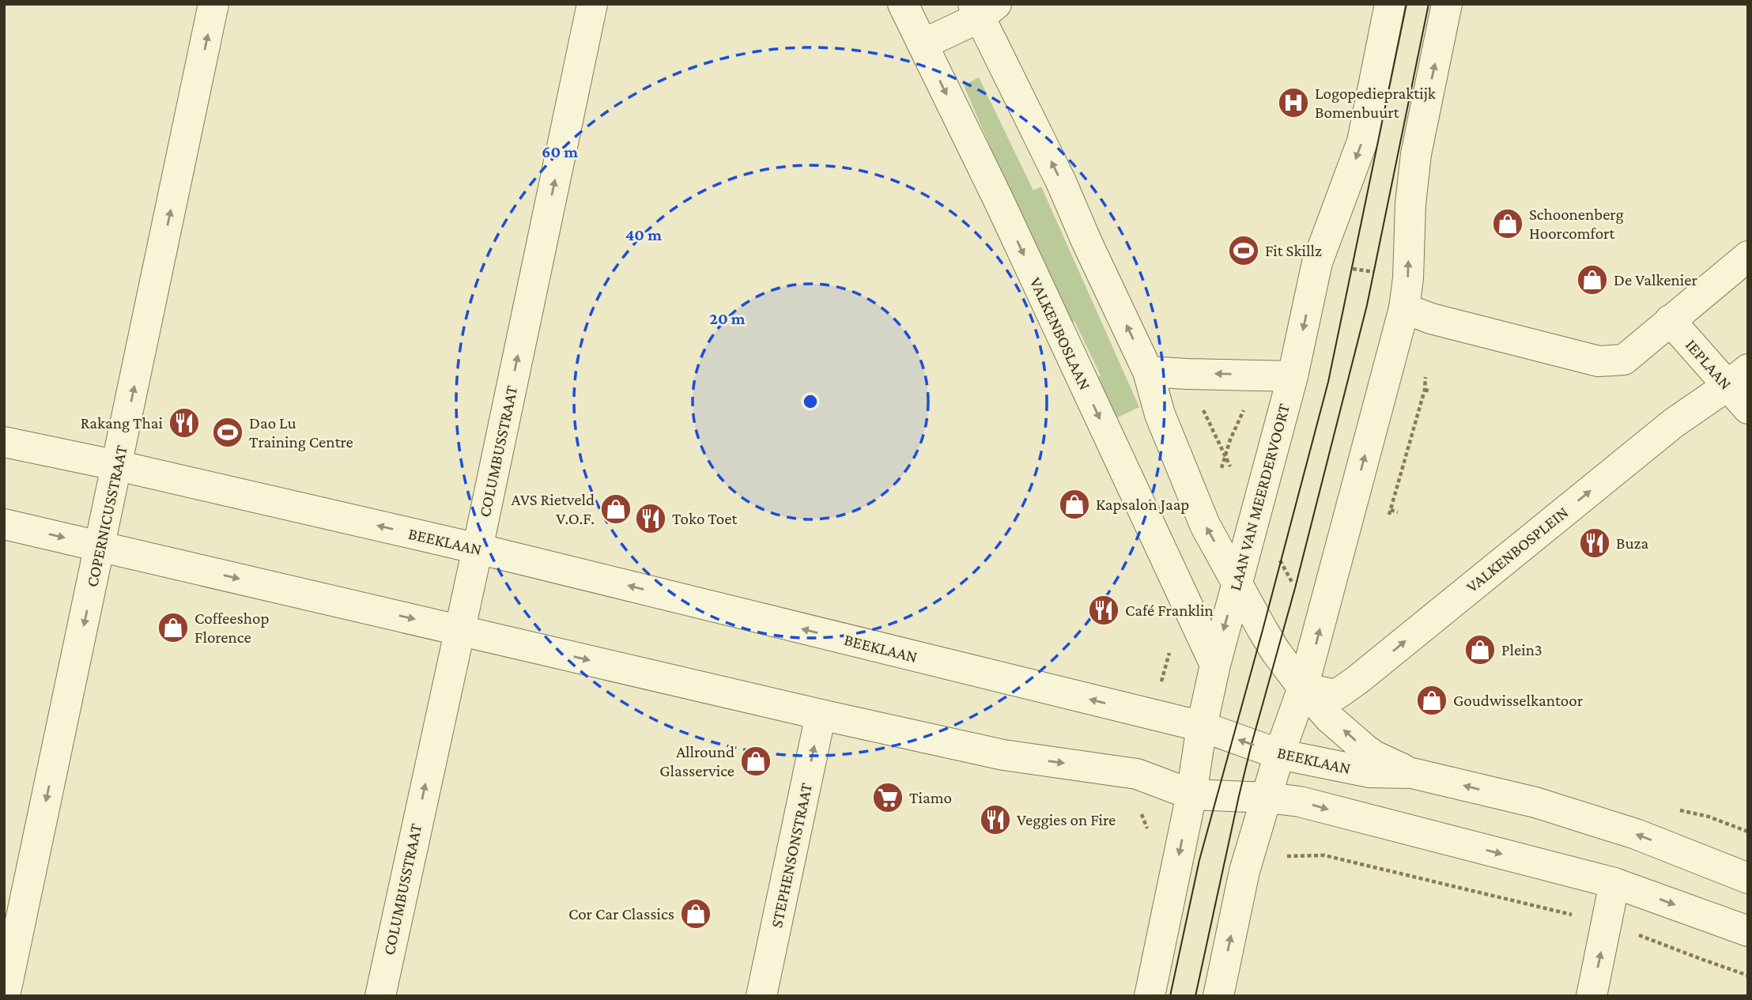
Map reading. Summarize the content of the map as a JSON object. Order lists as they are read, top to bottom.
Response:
{
  "streets": {
    "street": [
      "VALKENBOSLAAN",
      "IEPLAAN",
      "COLUMBUSSTRAAT",
      "LAAN VAN MEERDERVOORT",
      "COPERNICUSSTRAAT",
      "BEEKLAAN",
      "VALKENBOSPLEIN",
      "STEPHENSONSTRAAT"
    ]
  },
  "crossings": [
    ["VALKENBOSLAAN", "LAAN VAN MEERDERVOORT"],
    ["IEPLAAN", "VALKENBOSPLEIN"],
    ["COLUMBUSSTRAAT", "BEEKLAAN"],
    ["LAAN VAN MEERDERVOORT", "BEEKLAAN"],
    ["COPERNICUSSTRAAT", "BEEKLAAN"]
  ],
  "one_way": ["COLUMBUSSTRAAT", "VALKENBOSPLEIN", "STEPHENSONSTRAAT"],
  "places": {
    "hospital": ["Logopediepraktijk Bomenbuurt"],
    "shop": [
      "Schoonenberg Hoorcomfort",
      "De Valkenier",
      "Kapsalon Jaap",
      "AVS Rietveld V.O.F.",
      "Coffeeshop Florence",
      "Plein3",
      "Goudwisselkantoor",
      "Allround Glasservice",
      "Cor Car Classics"
    ],
    "sports": ["Fit Skillz", "Dao Lu Training Centre"],
    "restaurant": [
      "Rakang Thai",
      "Toko Toet",
      "Buza",
      "Café Franklin",
      "Veggies on Fire"
    ],
    "supermarket": ["Tiamo"]
  },
  "rings": ["60 m", "40 m", "20 m"]
}
